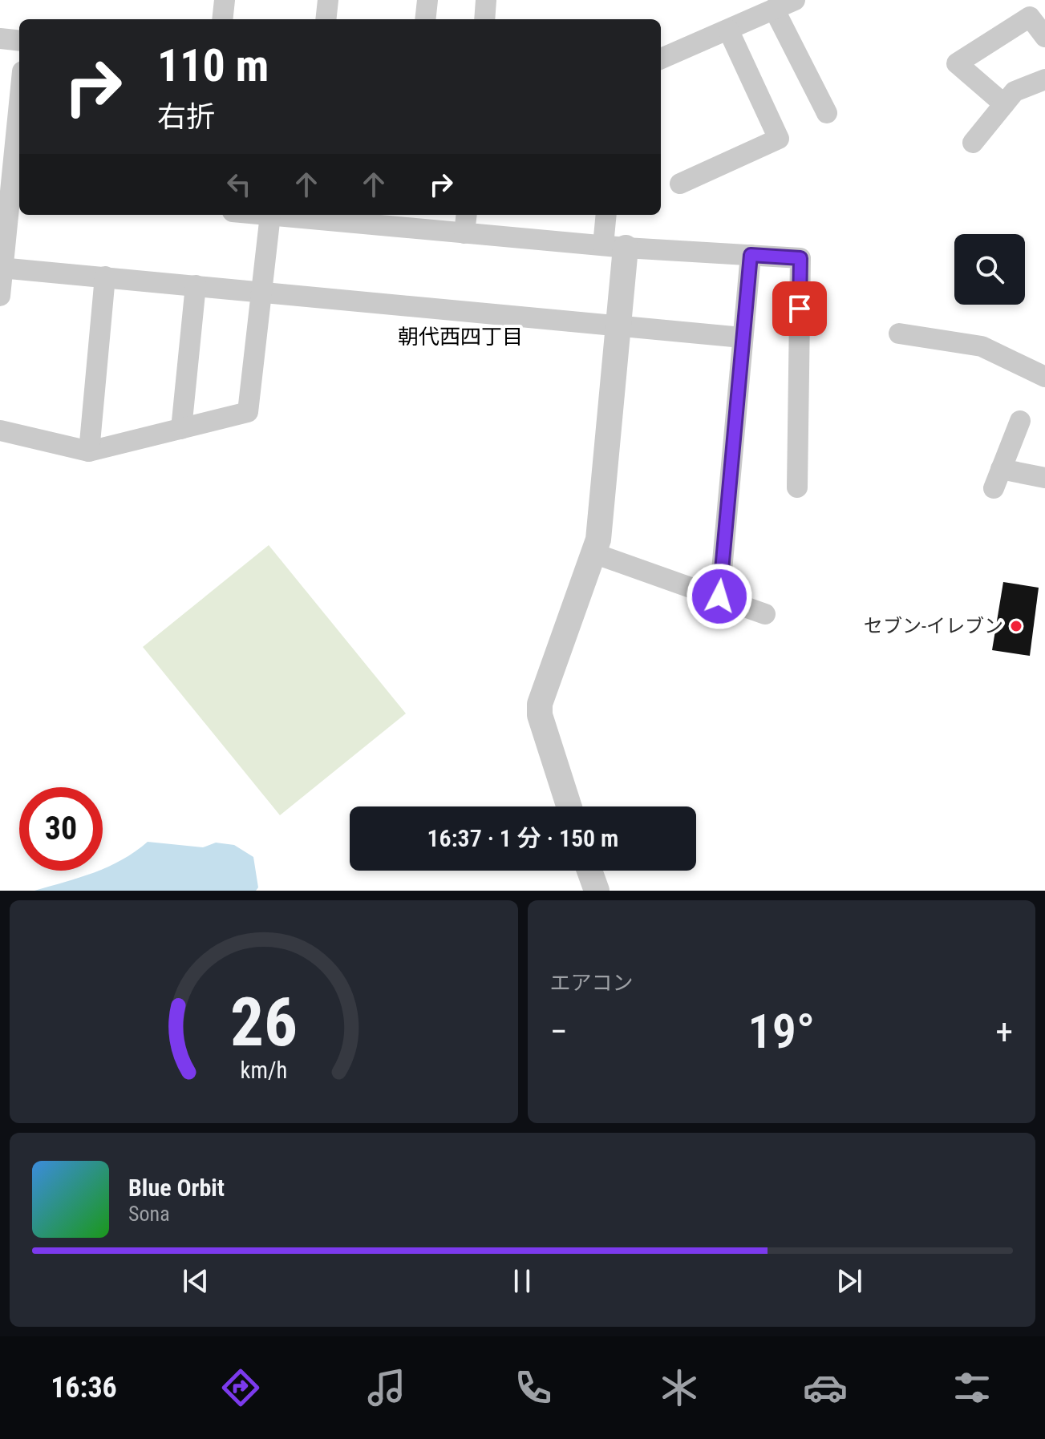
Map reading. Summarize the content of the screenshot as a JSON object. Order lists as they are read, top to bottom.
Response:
{
  "districts": ["朝代西四丁目"],
  "places": ["セブン-イレブン"],
  "page": {
    "turn": ["110 m", "右折"],
    "limit": "30",
    "trip": "16:37 · 1 分 · 150 m",
    "tile": "エアコン",
    "heat": ["−", "19°", "+"],
    "song": ["Blue Orbit", "Sona"],
    "tabs": "16:36",
    "gauge": ["26", "km/h"]
  }
}
